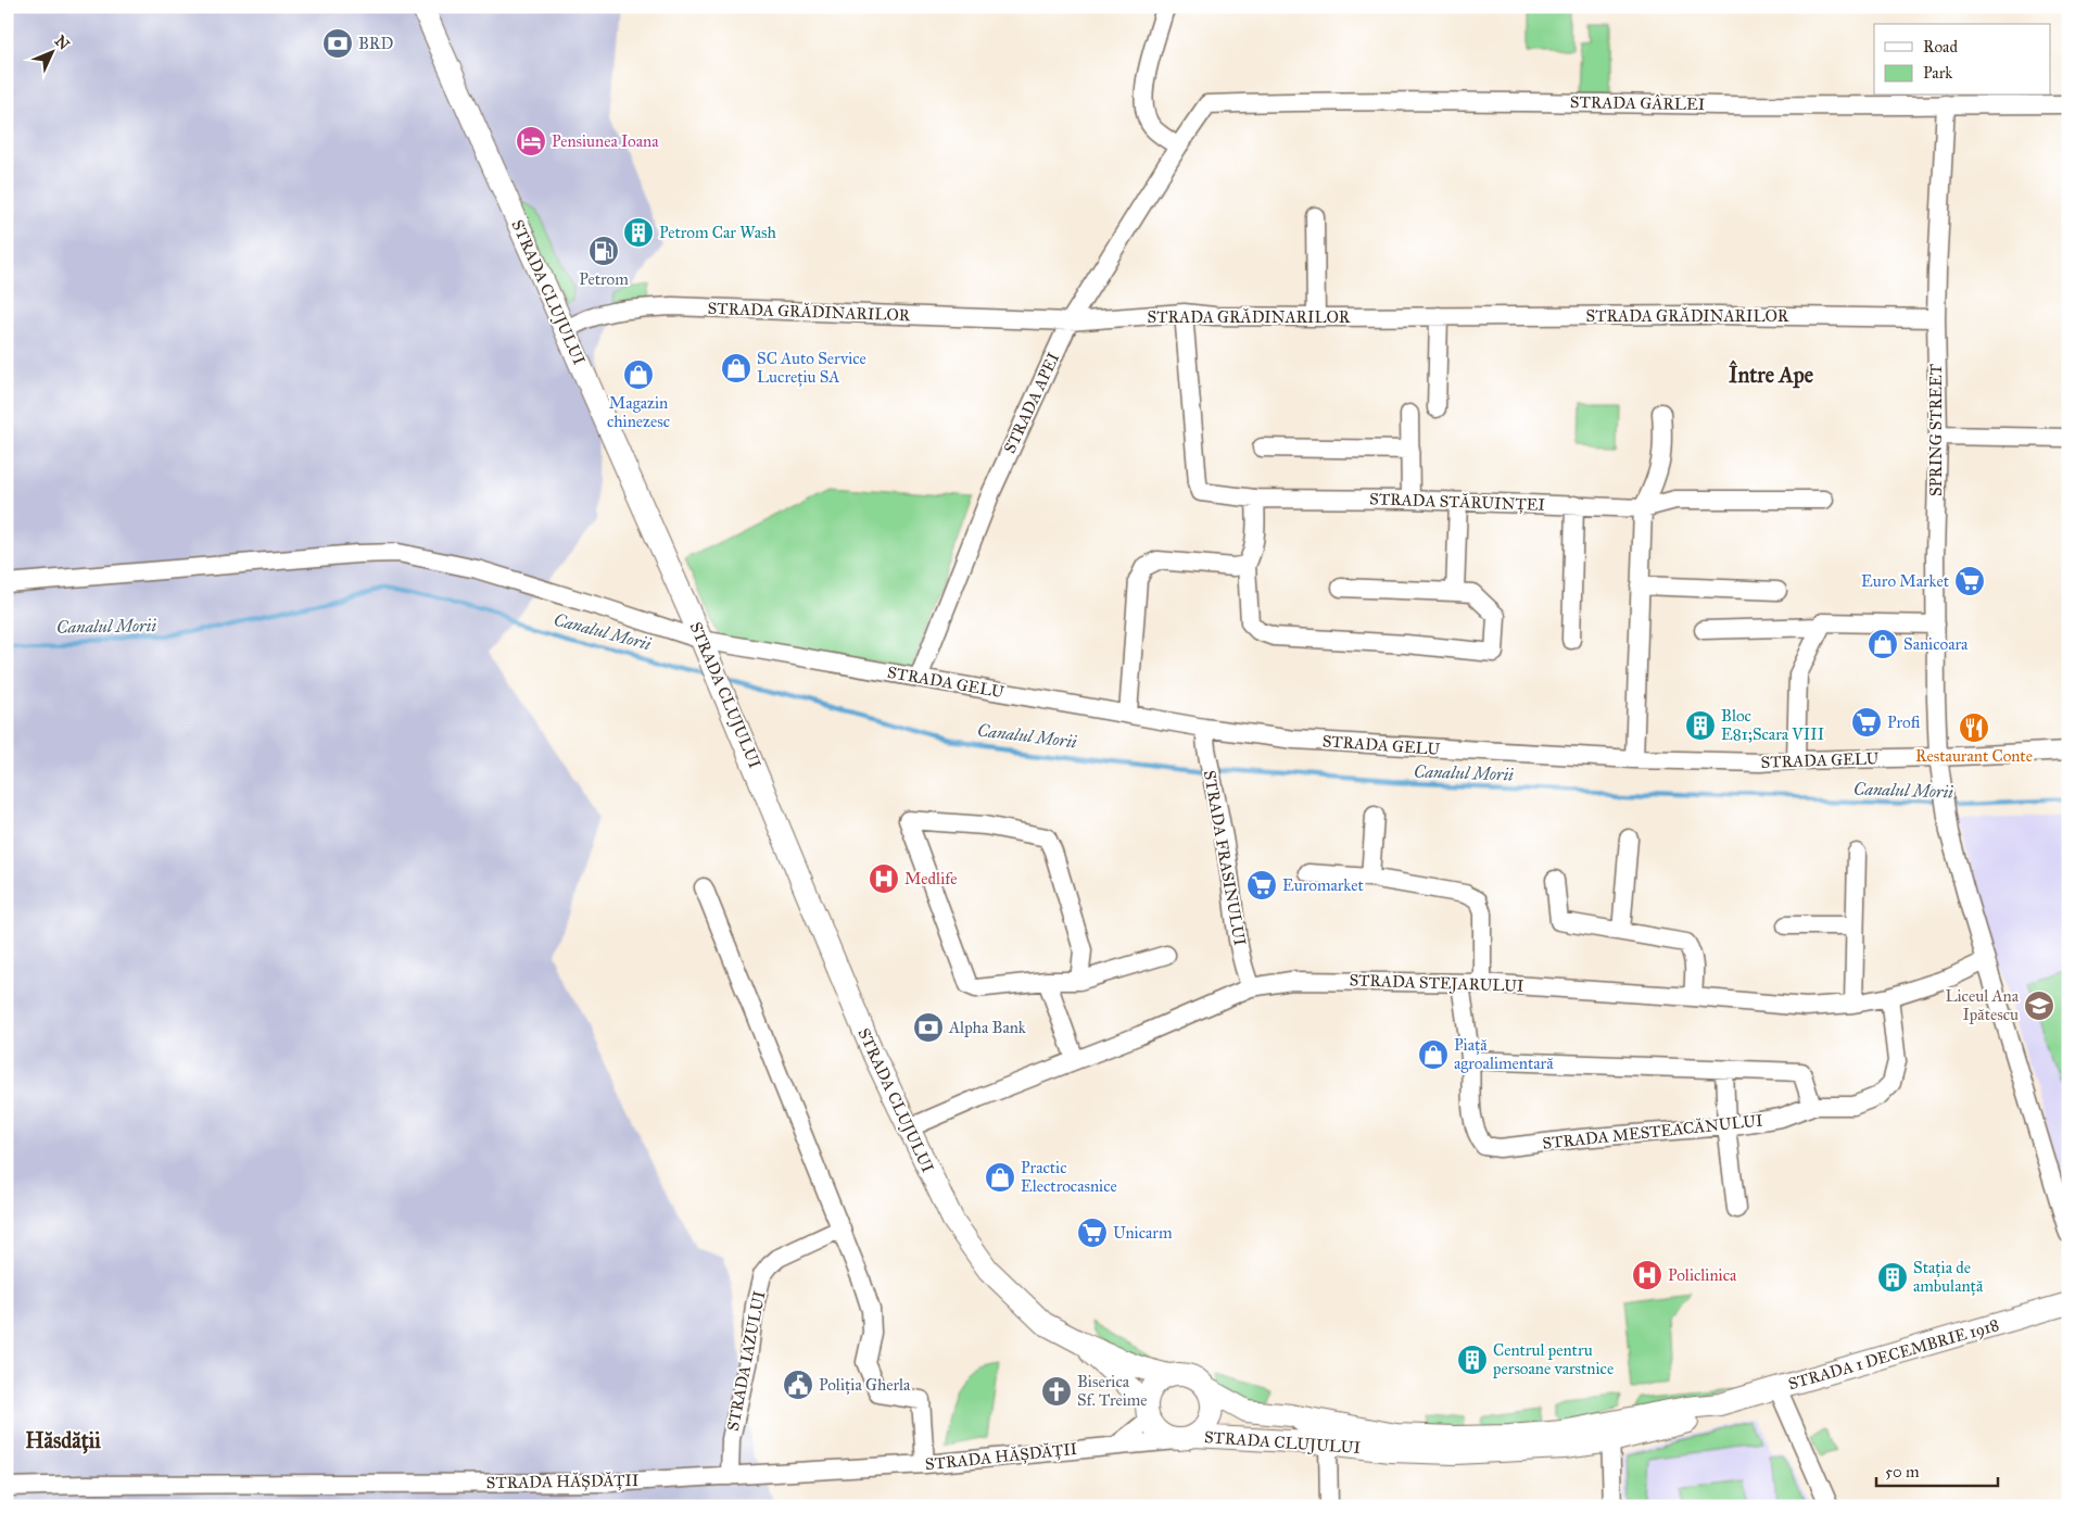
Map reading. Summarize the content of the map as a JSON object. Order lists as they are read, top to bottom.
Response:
{
  "streets": {
    "main road": ["STRADA CLUJULUI", "STRADA 1 DECEMBRIE 1918"],
    "street": [
      "STRADA GÂRLEI",
      "STRADA GRĂDINARILOR",
      "STRADA APEI",
      "SPRING STREET",
      "STRADA STĂRUINȚEI",
      "STRADA GELU",
      "STRADA FRASINULUI",
      "STRADA STEJARULUI",
      "STRADA MESTEACĂNULUI",
      "STRADA IAZULUI",
      "STRADA HĂȘDĂȚII"
    ]
  },
  "crossings": [
    ["STRADA GÂRLEI", "STRADA APEI"],
    ["STRADA GÂRLEI", "SPRING STREET"],
    ["STRADA CLUJULUI", "STRADA GRĂDINARILOR"],
    ["STRADA CLUJULUI", "STRADA GELU"],
    ["STRADA CLUJULUI", "STRADA STEJARULUI"],
    ["STRADA CLUJULUI", "STRADA 1 DECEMBRIE 1918"],
    ["STRADA CLUJULUI", "STRADA HĂȘDĂȚII"],
    ["STRADA GRĂDINARILOR", "STRADA APEI"],
    ["STRADA GRĂDINARILOR", "SPRING STREET"],
    ["STRADA GRĂDINARILOR", "STRADA STĂRUINȚEI"],
    ["STRADA APEI", "STRADA GELU"],
    ["SPRING STREET", "STRADA GELU"],
    ["SPRING STREET", "STRADA STEJARULUI"],
    ["STRADA GELU", "STRADA FRASINULUI"],
    ["STRADA FRASINULUI", "STRADA STEJARULUI"],
    ["STRADA STEJARULUI", "STRADA MESTEACĂNULUI"],
    ["STRADA IAZULUI", "STRADA HĂȘDĂȚII"]
  ],
  "districts": ["Între Ape", "Hăsdății"],
  "water": ["Canalul Morii"],
  "places": {
    "bank": ["BRD", "Alpha Bank"],
    "hotel": ["Pensiunea Ioana"],
    "building": [
      "Petrom Car Wash",
      "Bloc E81;Scara VIII",
      "Stația de ambulanță",
      "Centrul pentru persoane varstnice"
    ],
    "fuel station": ["Petrom"],
    "shop": [
      "SC Auto Service Lucrețiu SA",
      "Magazin chinezesc",
      "Sanicoara",
      "Piață agroalimentară",
      "Practic Electrocasnice"
    ],
    "supermarket": [
      "Euro Market",
      "Profi",
      "Euromarket",
      "Unicarm"
    ],
    "restaurant": ["Restaurant Conte"],
    "hospital": ["Medlife", "Policlinica"],
    "school or university": ["Liceul Ana Ipătescu"],
    "public building": ["Poliția Gherla"],
    "church": ["Biserica Sf. Treime"]
  },
  "legend": ["Road", "Park"],
  "scale_bar": "50 m",
  "north": "top right"
}
